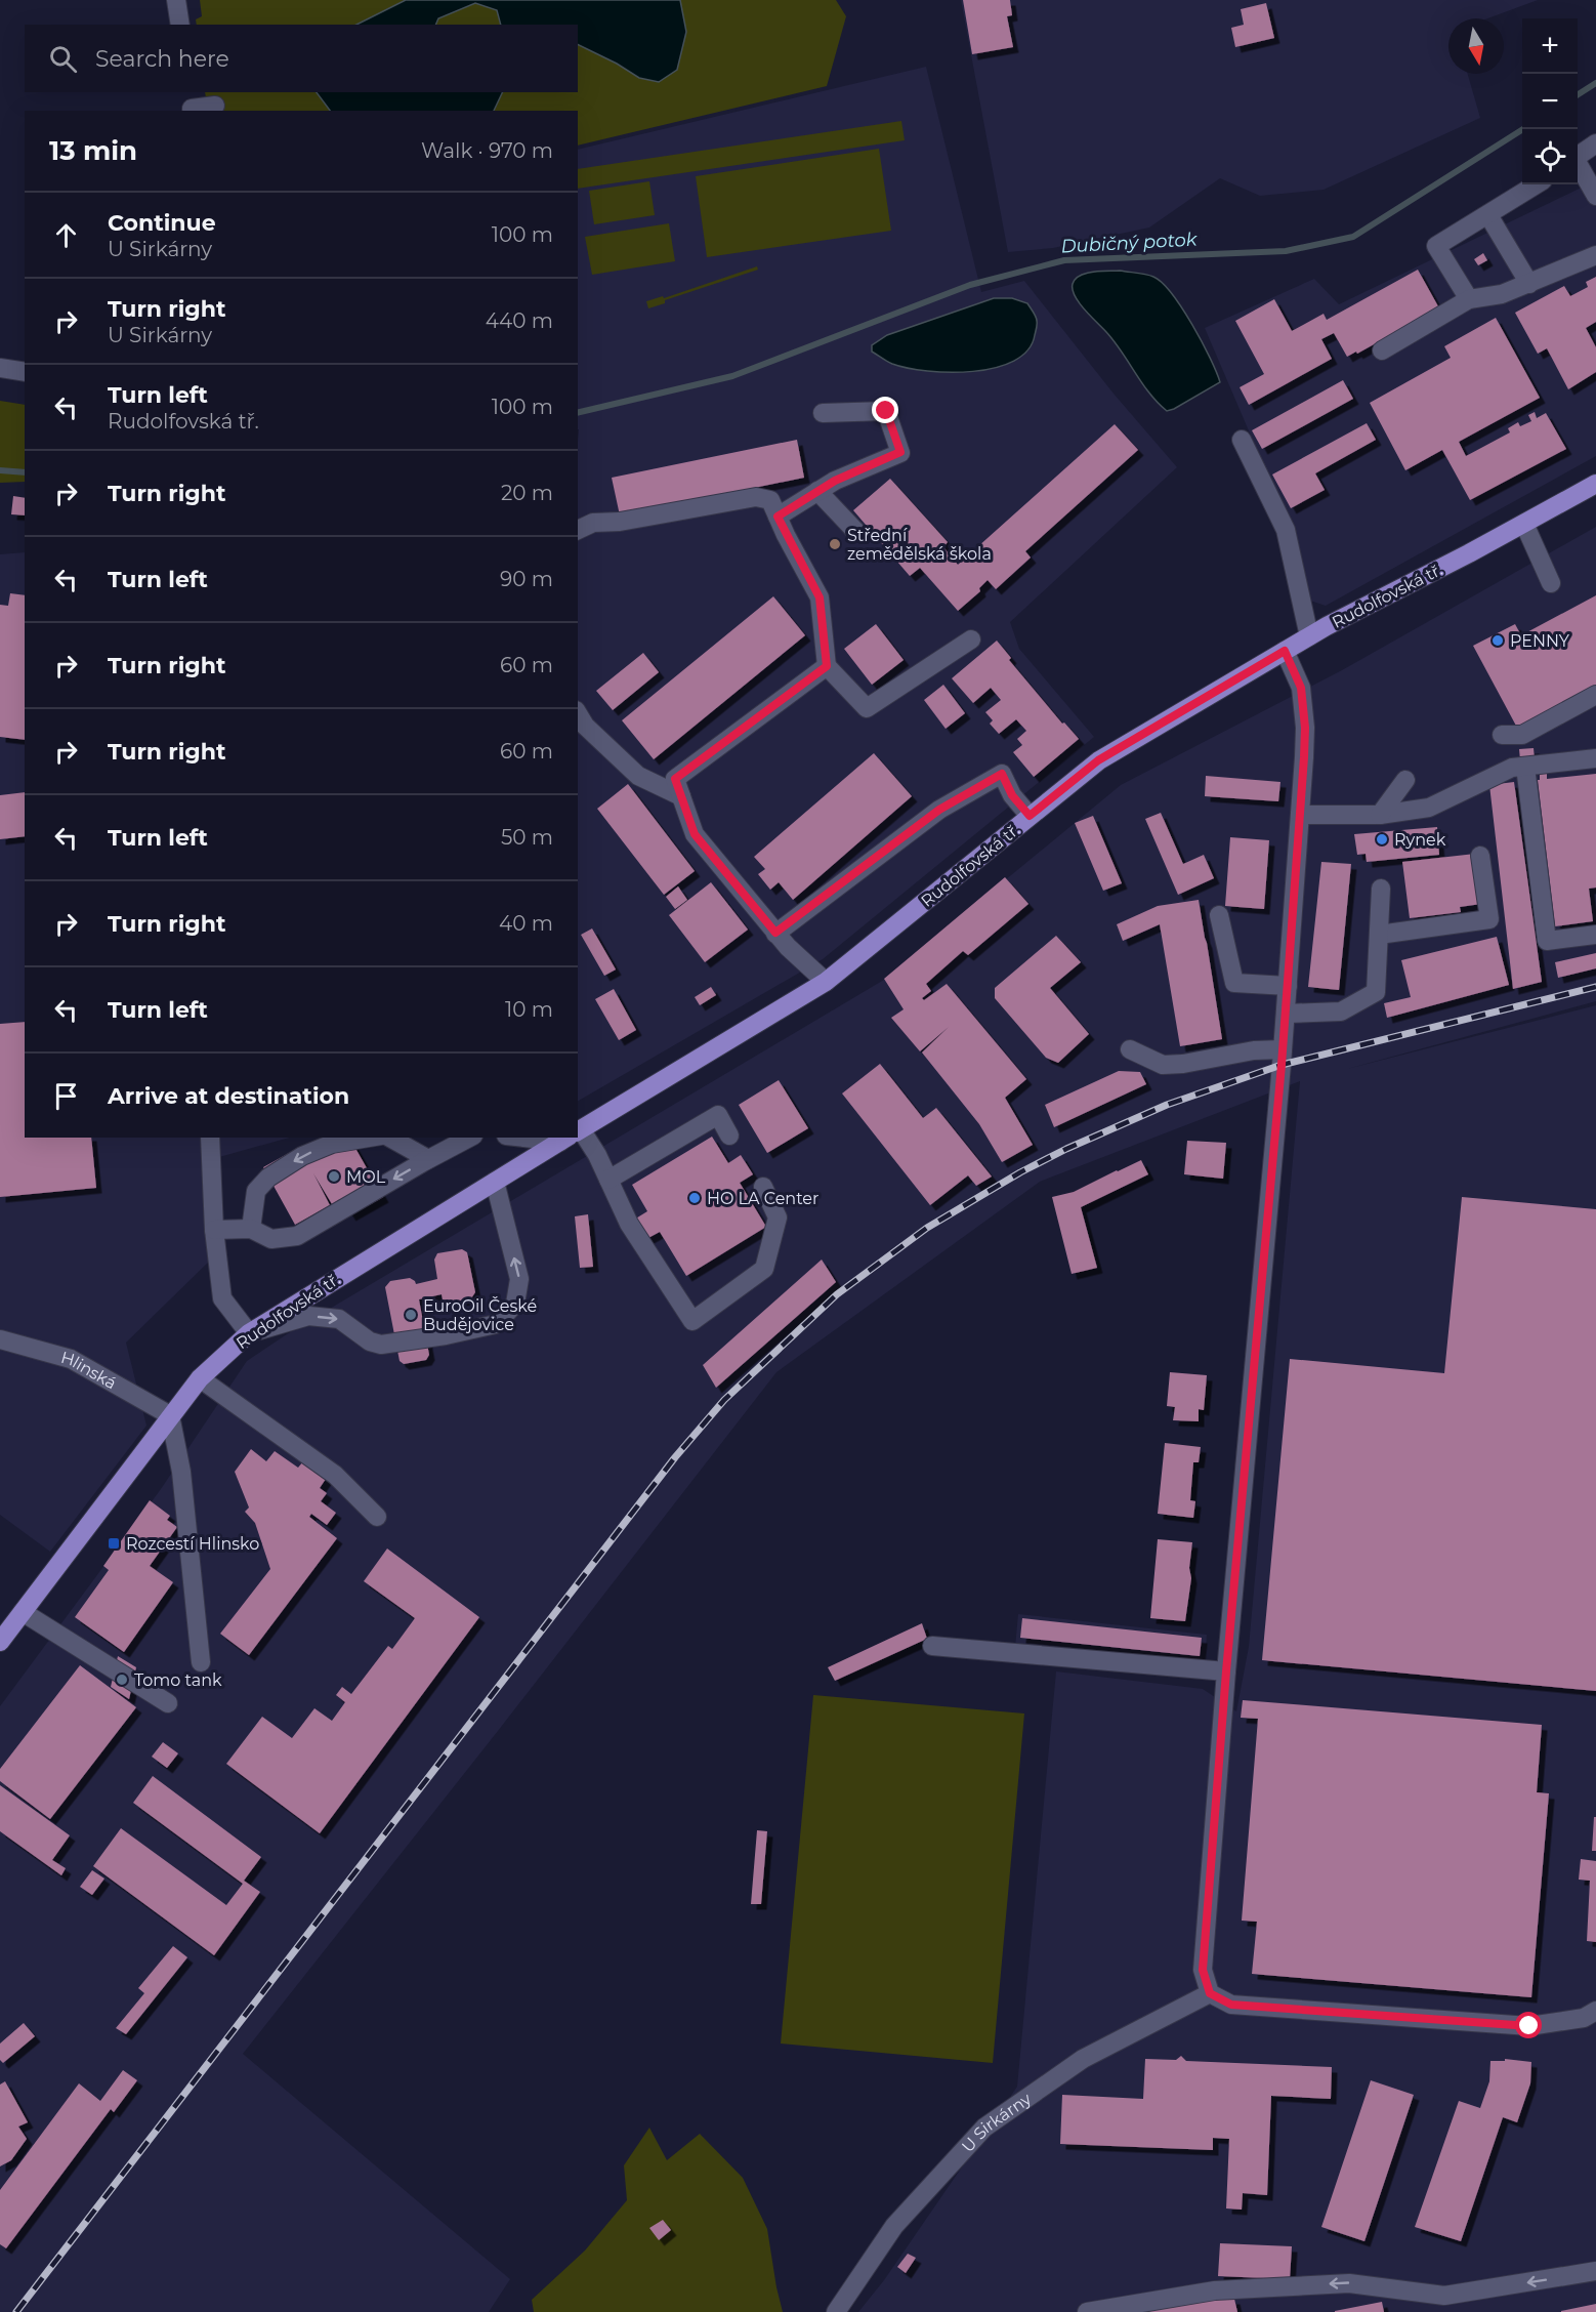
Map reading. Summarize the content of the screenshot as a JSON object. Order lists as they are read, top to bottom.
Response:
{
  "streets": {
    "main road": ["Rudolfovská tř."],
    "street": ["Hlinská", "U Sirkárny"]
  },
  "crossings": [
    ["Rudolfovská tř.", "Hlinská"]
  ],
  "water": ["Dubičný potok"],
  "places": {
    "other": [
      "Střední zemědělská škola",
      "PENNY",
      "Rynek",
      "MOL",
      "HO LA Center",
      "EuroOil České Budějovice",
      "Tomo tank"
    ],
    "transit": ["Rozcestí Hlinsko"]
  },
  "north": "bottom",
  "page": {
    "map_buttons": ["+", "−"],
    "search": "Search here",
    "heading": ["13 min", "Walk · 970 m"],
    "list": [
      ["Continue", "U Sirkárny", "100 m"],
      ["Turn right", "U Sirkárny", "440 m"],
      ["Turn left", "Rudolfovská tř.", "100 m"],
      ["Turn right", "20 m"],
      ["Turn left", "90 m"],
      ["Turn right", "60 m"],
      ["Turn right", "60 m"],
      ["Turn left", "50 m"],
      ["Turn right", "40 m"],
      ["Turn left", "10 m"],
      "Arrive at destination"
    ]
  }
}
